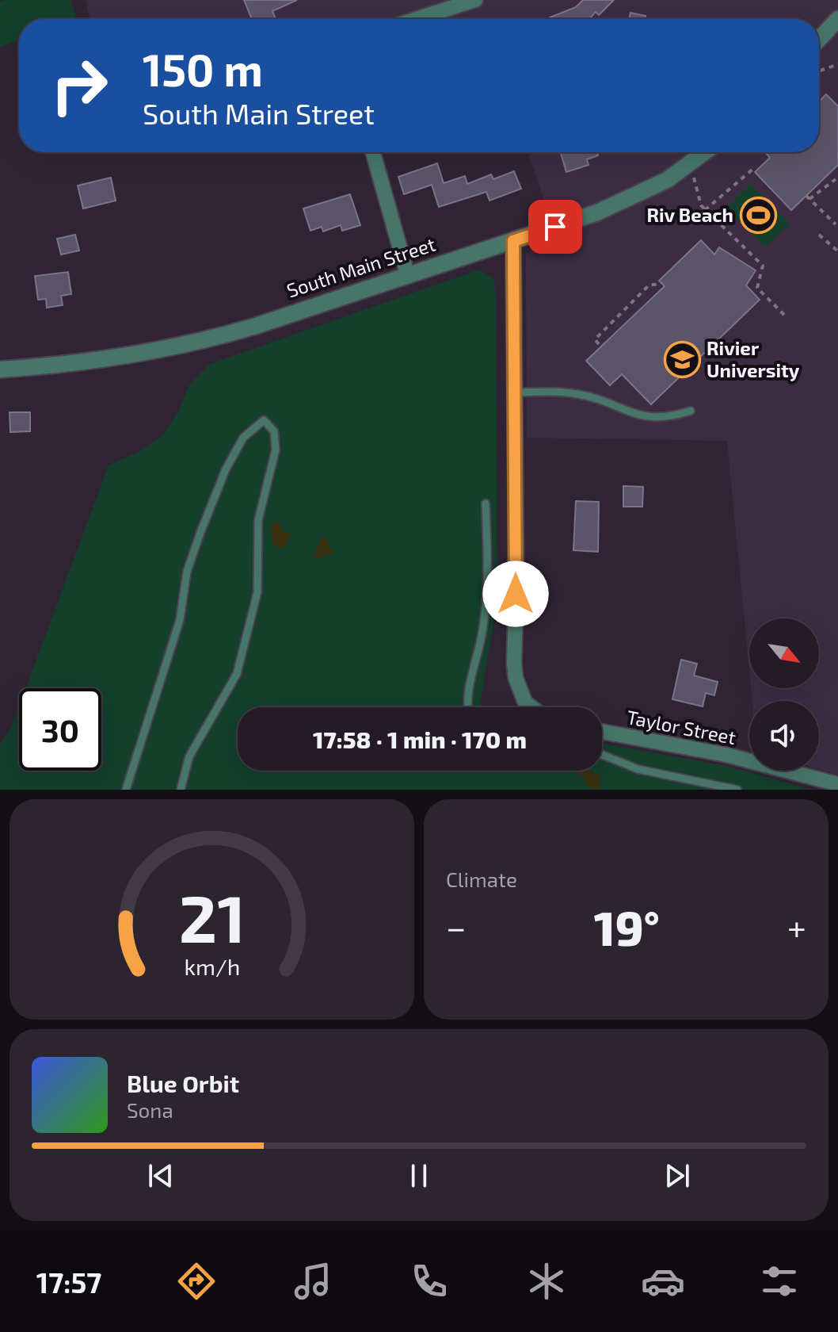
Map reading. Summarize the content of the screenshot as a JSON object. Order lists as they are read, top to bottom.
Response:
{
  "streets": {
    "street": ["South Main Street", "Taylor Street"]
  },
  "places": {
    "sports": ["Riv Beach"],
    "school or university": ["Rivier University"]
  },
  "north": "bottom right",
  "page": {
    "turn": ["150 m", "South Main Street"],
    "limit": "30",
    "trip": "17:58 · 1 min · 170 m",
    "tile": "Climate",
    "heat": ["−", "19°", "+"],
    "song": ["Blue Orbit", "Sona"],
    "tabs": "17:57",
    "gauge": ["21", "km/h"]
  }
}
